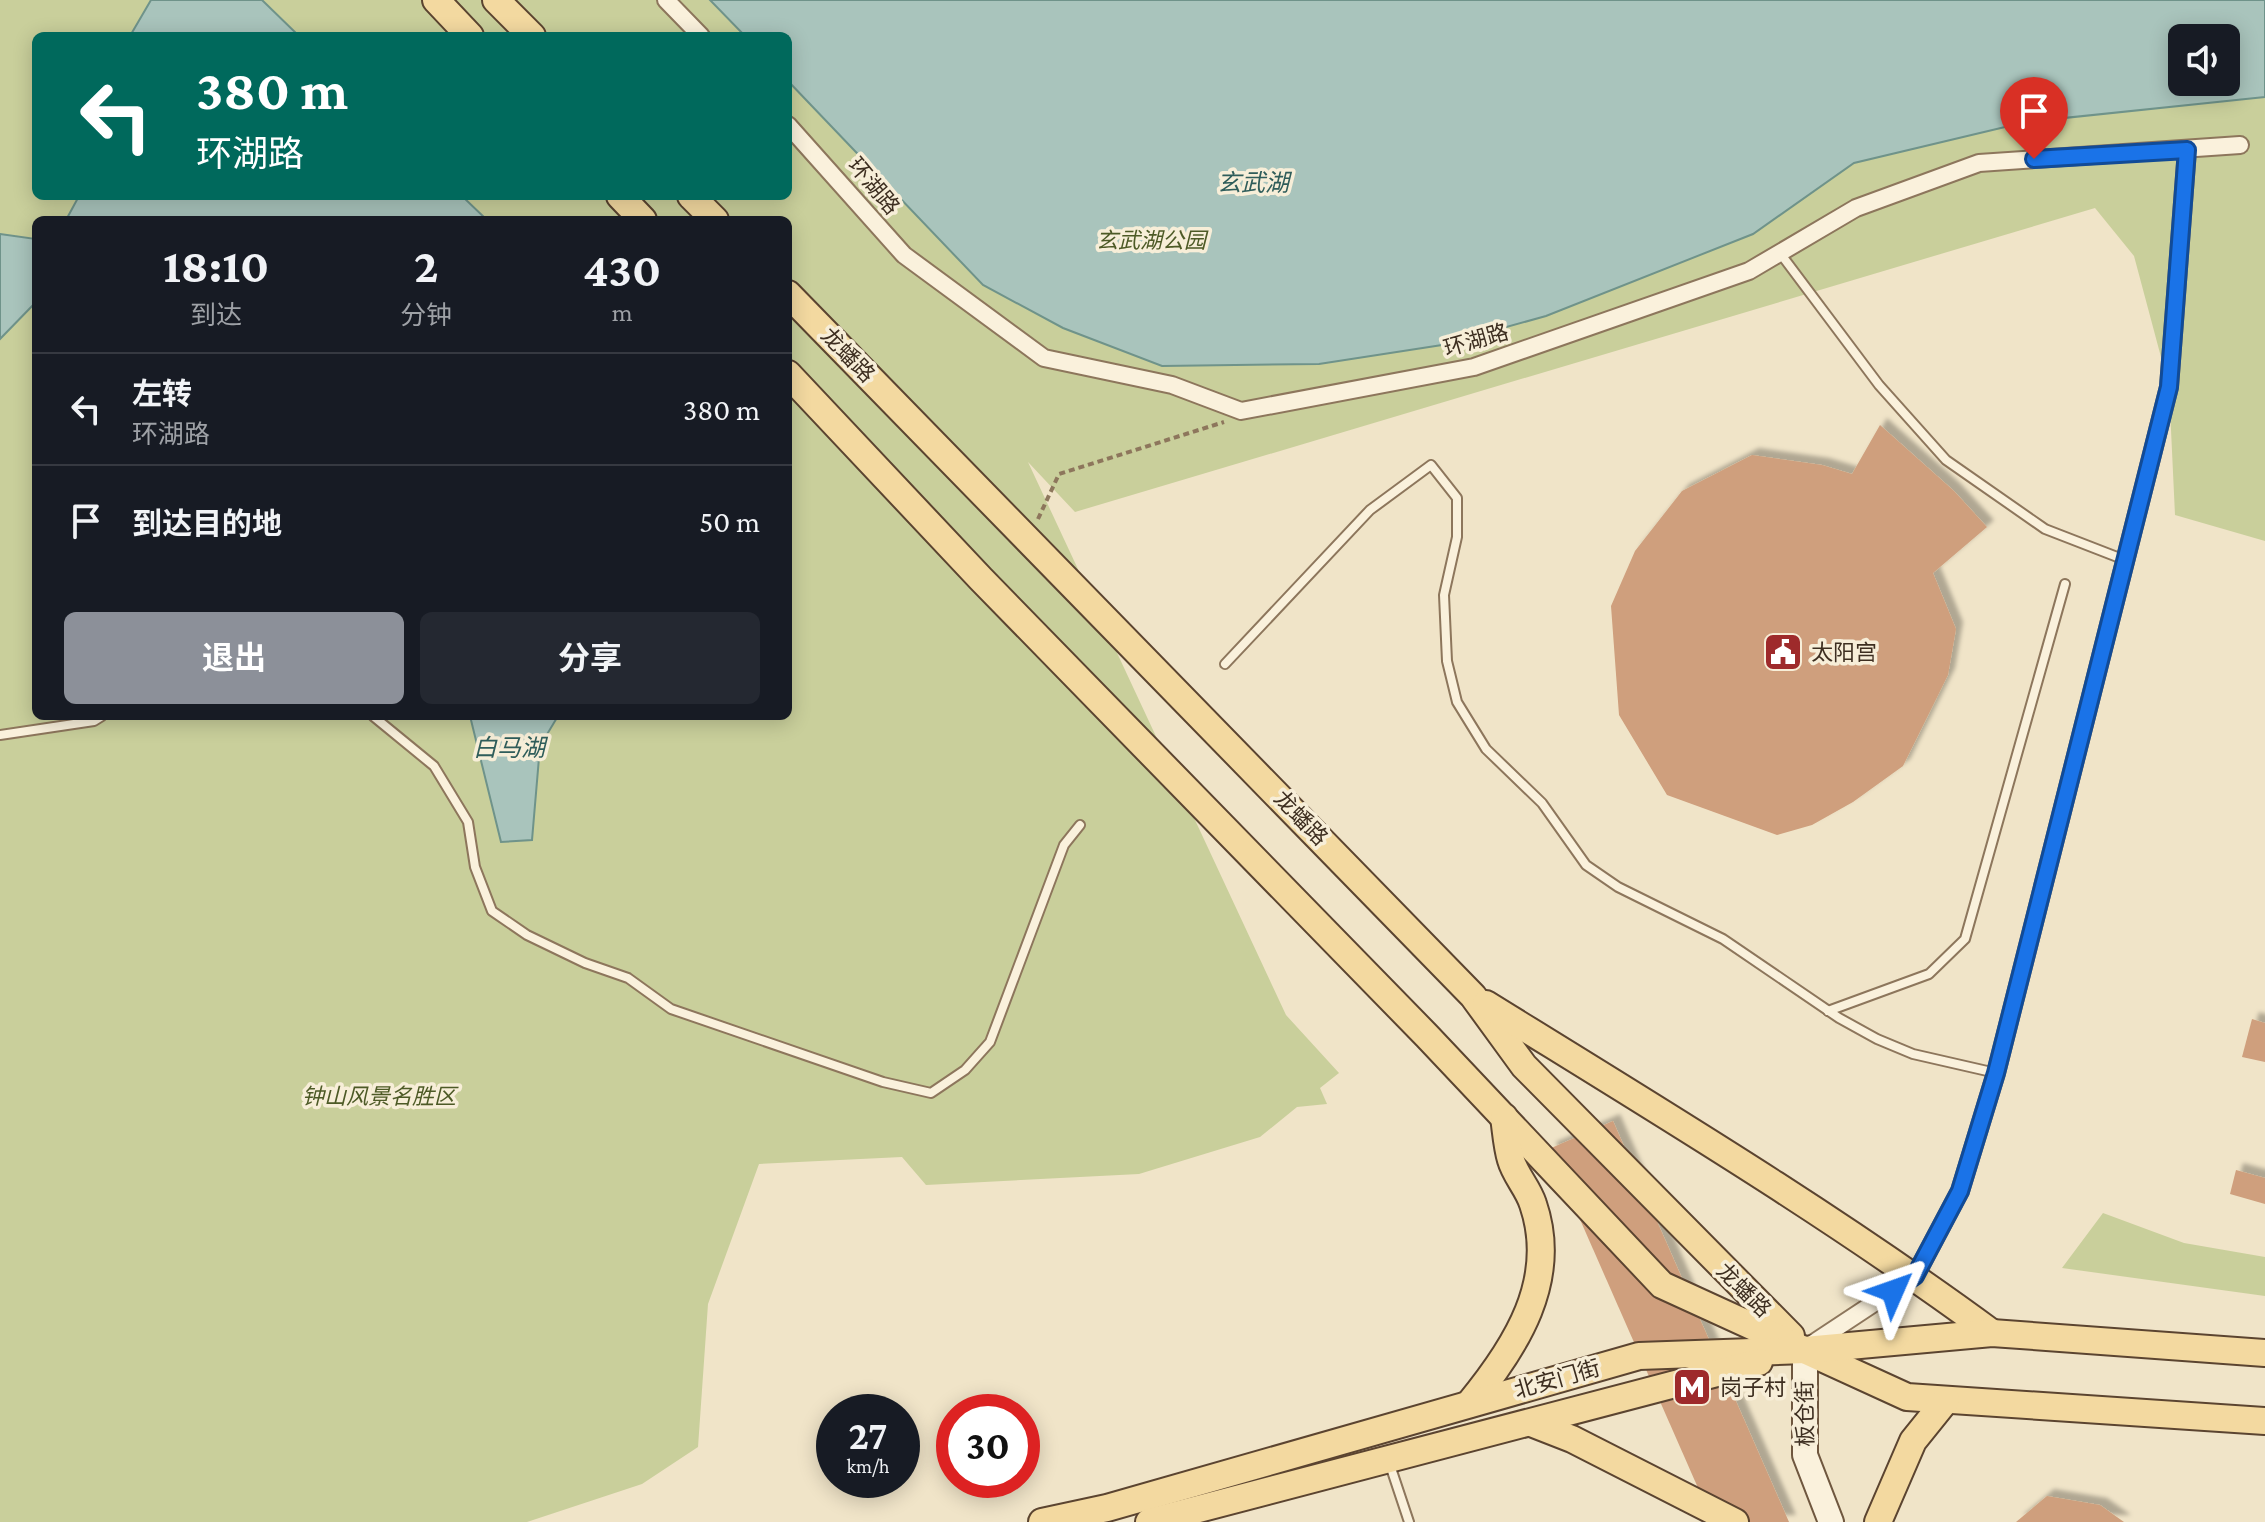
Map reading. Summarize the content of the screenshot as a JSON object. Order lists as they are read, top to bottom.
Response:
{
  "streets": {
    "main road": ["龙蟠路", "北安门街", "板仓街"],
    "street": ["环湖路"]
  },
  "crossings": [
    ["龙蟠路", "北安门街"],
    ["龙蟠路", "板仓街"],
    ["北安门街", "板仓街"]
  ],
  "water": ["玄武湖", "白马湖"],
  "parks": ["玄武湖公园", "钟山风景名胜区"],
  "places": {
    "public building": ["太阳宫"],
    "metro station": ["岗子村"]
  },
  "page": {
    "turn": ["380 m", "环湖路"],
    "eta": [
      "18:10",
      "到达",
      "2",
      "分钟",
      "430",
      "m"
    ],
    "list": [
      {
        "name": "左转",
        "note": "环湖路",
        "value": "380 m"
      },
      {
        "name": "到达目的地",
        "value": "50 m"
      }
    ],
    "buttons": ["退出", "分享"],
    "speed": "27 km/h",
    "limit": "30"
  }
}
